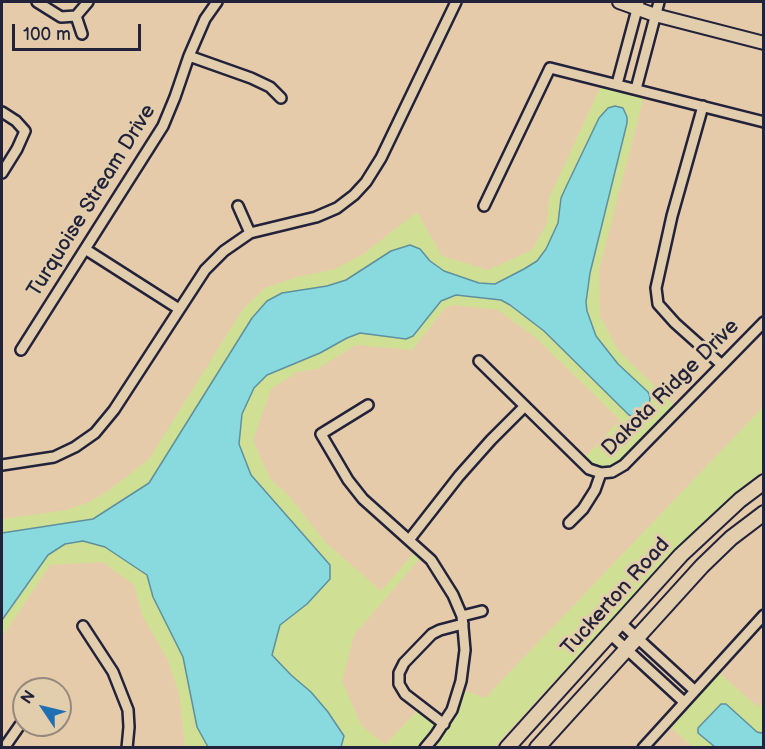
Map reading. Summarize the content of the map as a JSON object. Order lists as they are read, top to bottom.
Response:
{
  "streets": {
    "main road": ["Tuckerton Road"],
    "street": ["Turquoise Stream Drive", "Dakota Ridge Drive"]
  },
  "scale_bar": "100 m",
  "north": "top left"
}
